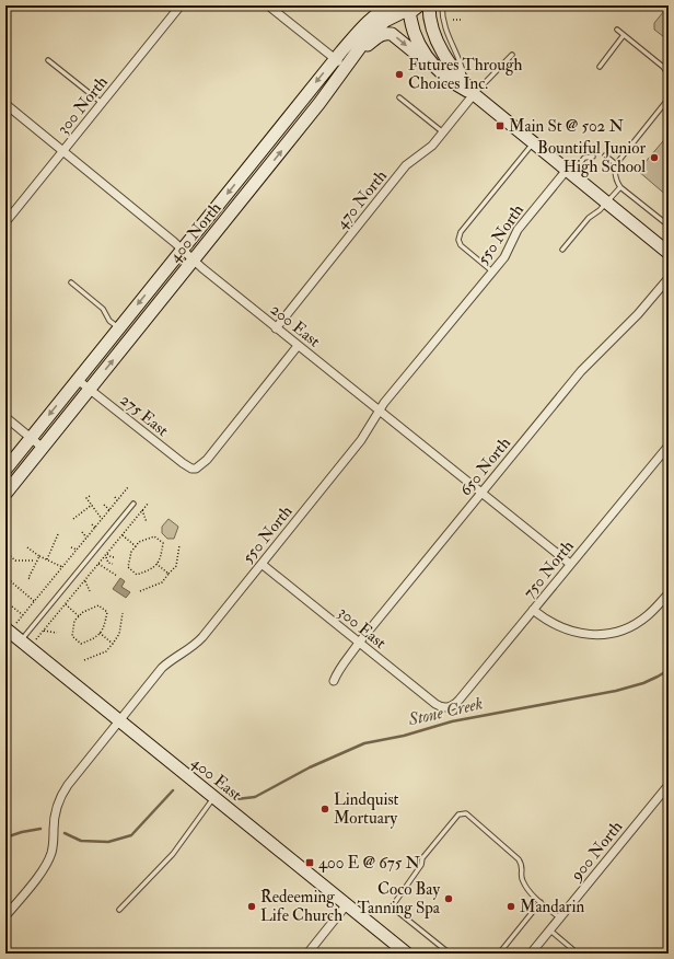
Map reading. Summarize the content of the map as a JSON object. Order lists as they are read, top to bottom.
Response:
{
  "streets": {
    "main road": ["400 North", "400 East"],
    "street": [
      "300 North",
      "470 North",
      "550 North",
      "200 East",
      "275 East",
      "650 North",
      "750 North",
      "300 East",
      "900 North"
    ]
  },
  "crossings": [
    ["300 North", "200 East"],
    ["470 North", "200 East"],
    ["400 North", "200 East"],
    ["400 North", "275 East"],
    ["550 North", "200 East"],
    ["550 North", "300 East"],
    ["550 North", "400 East"],
    ["200 East", "275 East"],
    ["200 East", "650 North"],
    ["200 East", "750 North"],
    ["650 North", "300 East"],
    ["750 North", "300 East"]
  ],
  "water": ["Stone Creek"],
  "places": {
    "other": [
      "Futures Through Choices Inc.",
      "Bountiful Junior High School",
      "Lindquist Mortuary",
      "Coco Bay Tanning Spa",
      "Redeeming Life Church",
      "Mandarin"
    ],
    "transit": ["Main St @ 502 N", "400 E @ 675 N"]
  }
}
